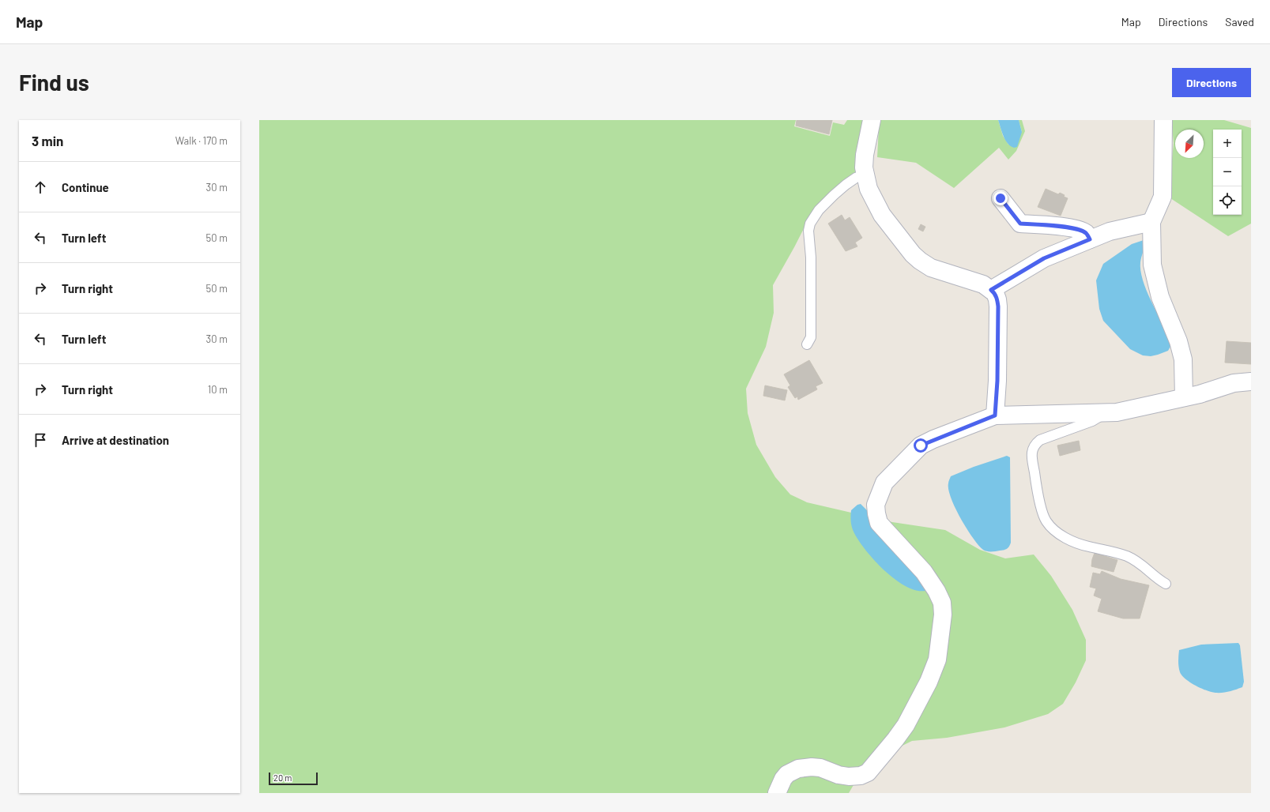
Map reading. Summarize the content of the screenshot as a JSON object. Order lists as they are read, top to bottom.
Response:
{
  "scale_bar": "20 m",
  "north": "bottom left",
  "page": {
    "header": "Map",
    "nav": ["Map", "Directions", "Saved"],
    "buttons": "Directions",
    "title": "Find us",
    "heading": ["3 min", "Walk · 170 m"],
    "map_buttons": ["+", "−"],
    "list": [
      ["Continue", "30 m"],
      ["Turn left", "50 m"],
      ["Turn right", "50 m"],
      ["Turn left", "30 m"],
      ["Turn right", "10 m"],
      "Arrive at destination"
    ],
    "scale": "20 m"
  }
}
